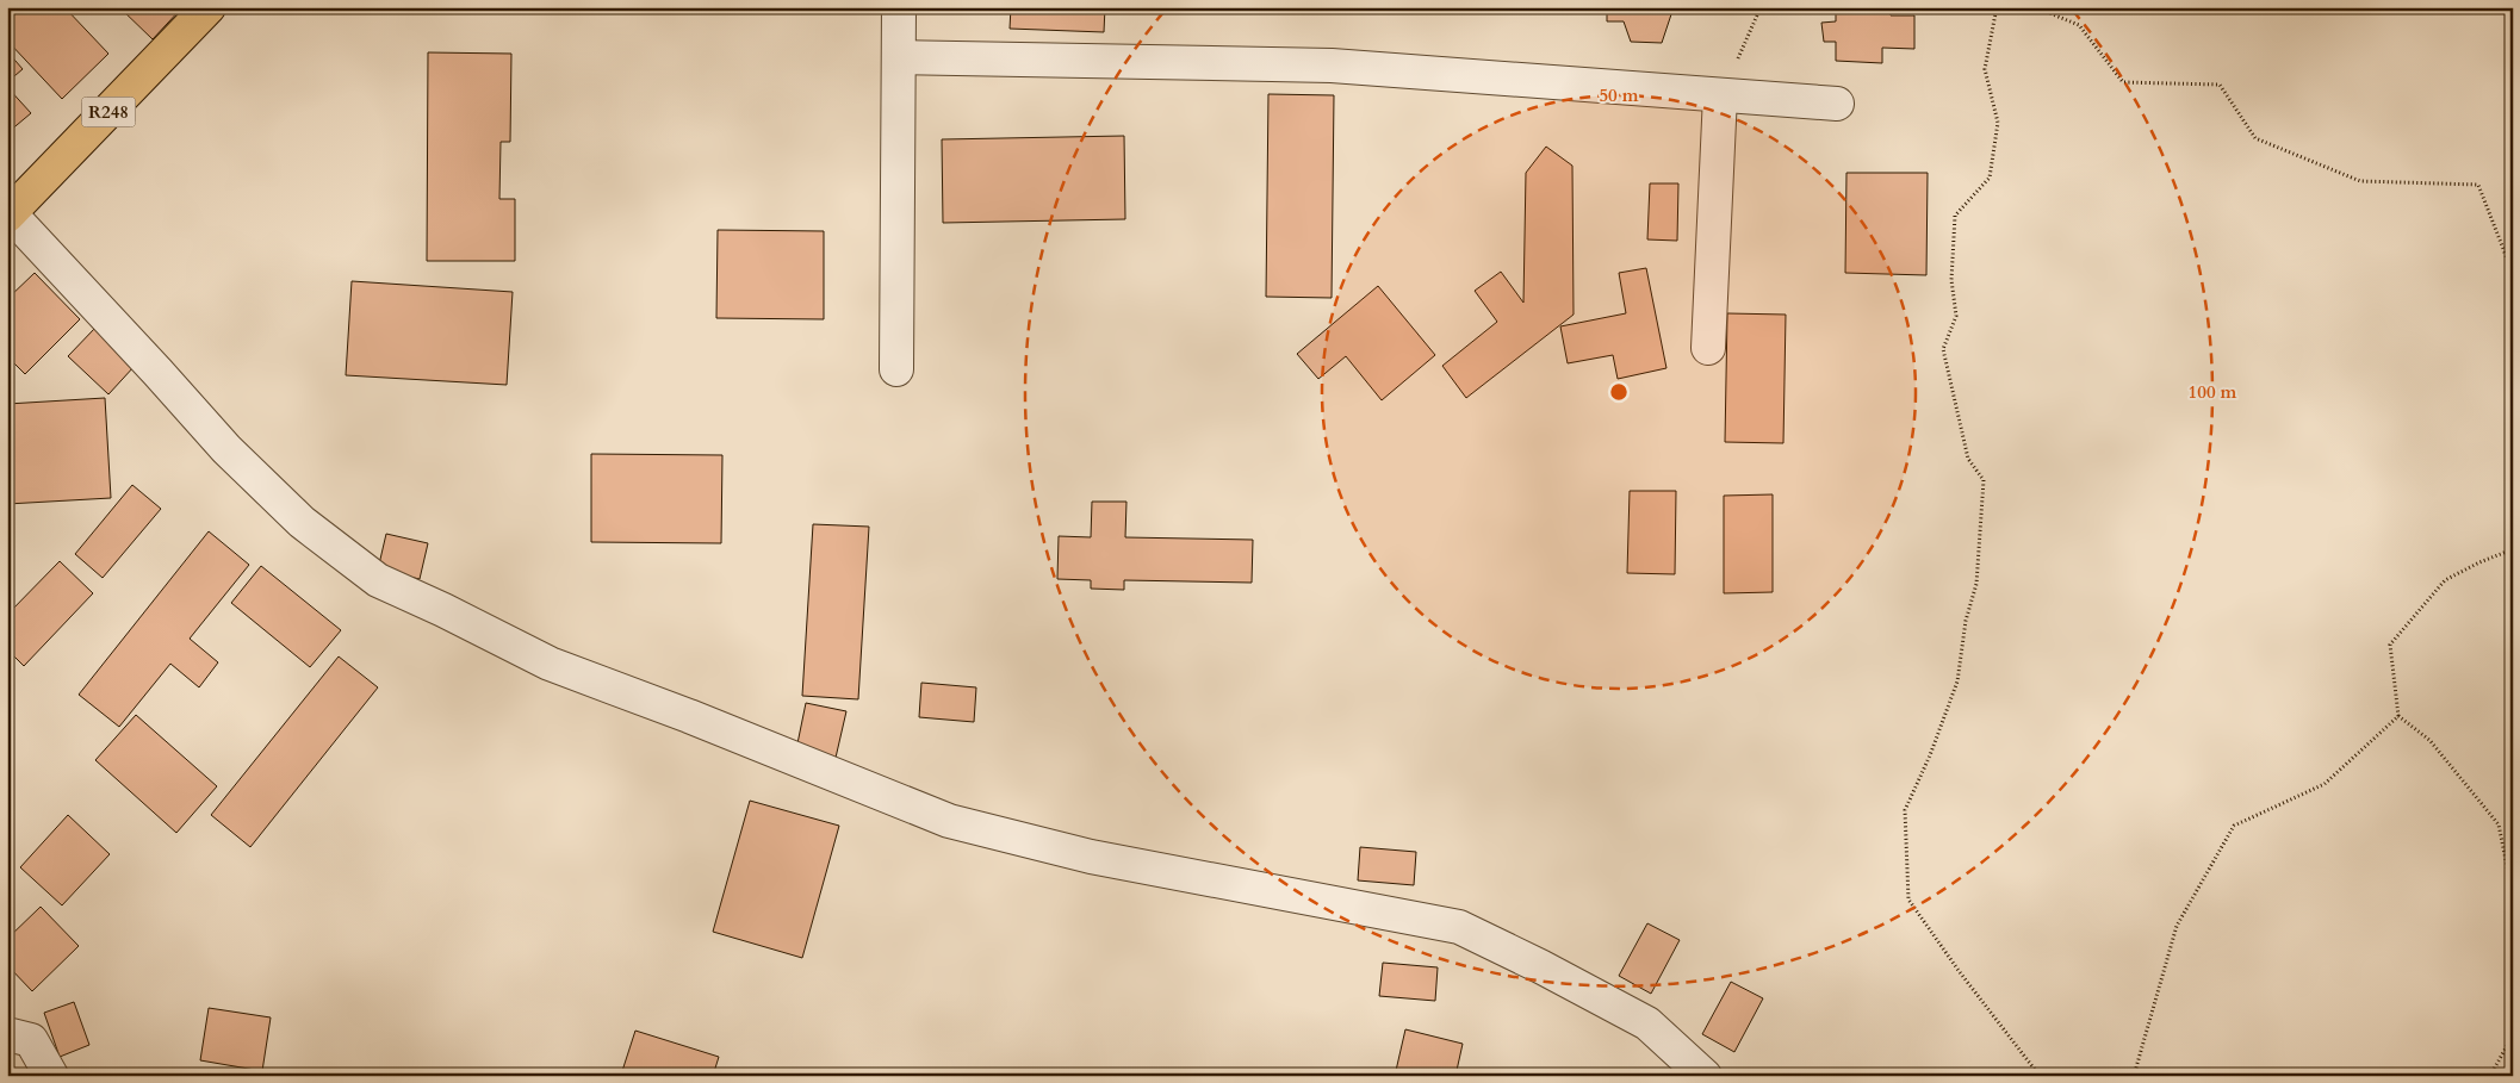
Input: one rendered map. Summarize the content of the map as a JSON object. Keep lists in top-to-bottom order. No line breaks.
{"streets":{"main road":["R248"]},"rings":["50 m","100 m"]}
